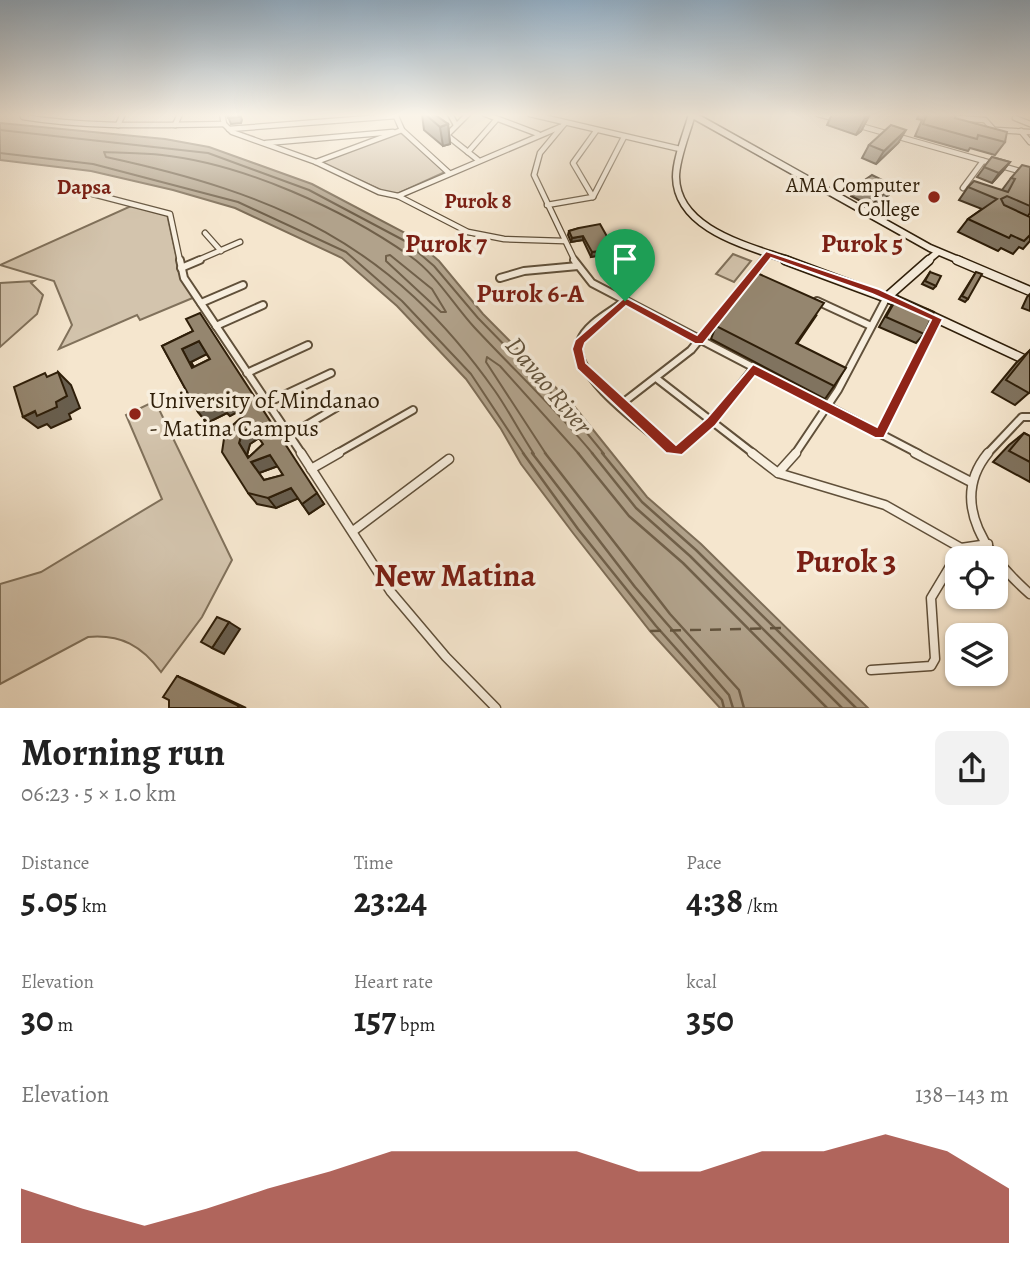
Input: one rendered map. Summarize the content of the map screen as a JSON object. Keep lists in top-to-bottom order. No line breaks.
{"districts":["Dapsa","Purok 8","Purok 7","Purok 5","Purok 6-A","Purok 3","New Matina"],"water":["Davao River"],"places":["AMA Computer College","University of Mindanao - Matina Campus"],"page":{"heading":["Morning run","06:23 · 5 × 1.0 km"],"stats":[["Distance","5.05 km"],["Time","23:24"],["Pace","4:38 /km"],["Elevation","30 m"],["Heart rate","157 bpm"],["kcal","350"]],"chart":["Elevation","138–143 m"]}}
